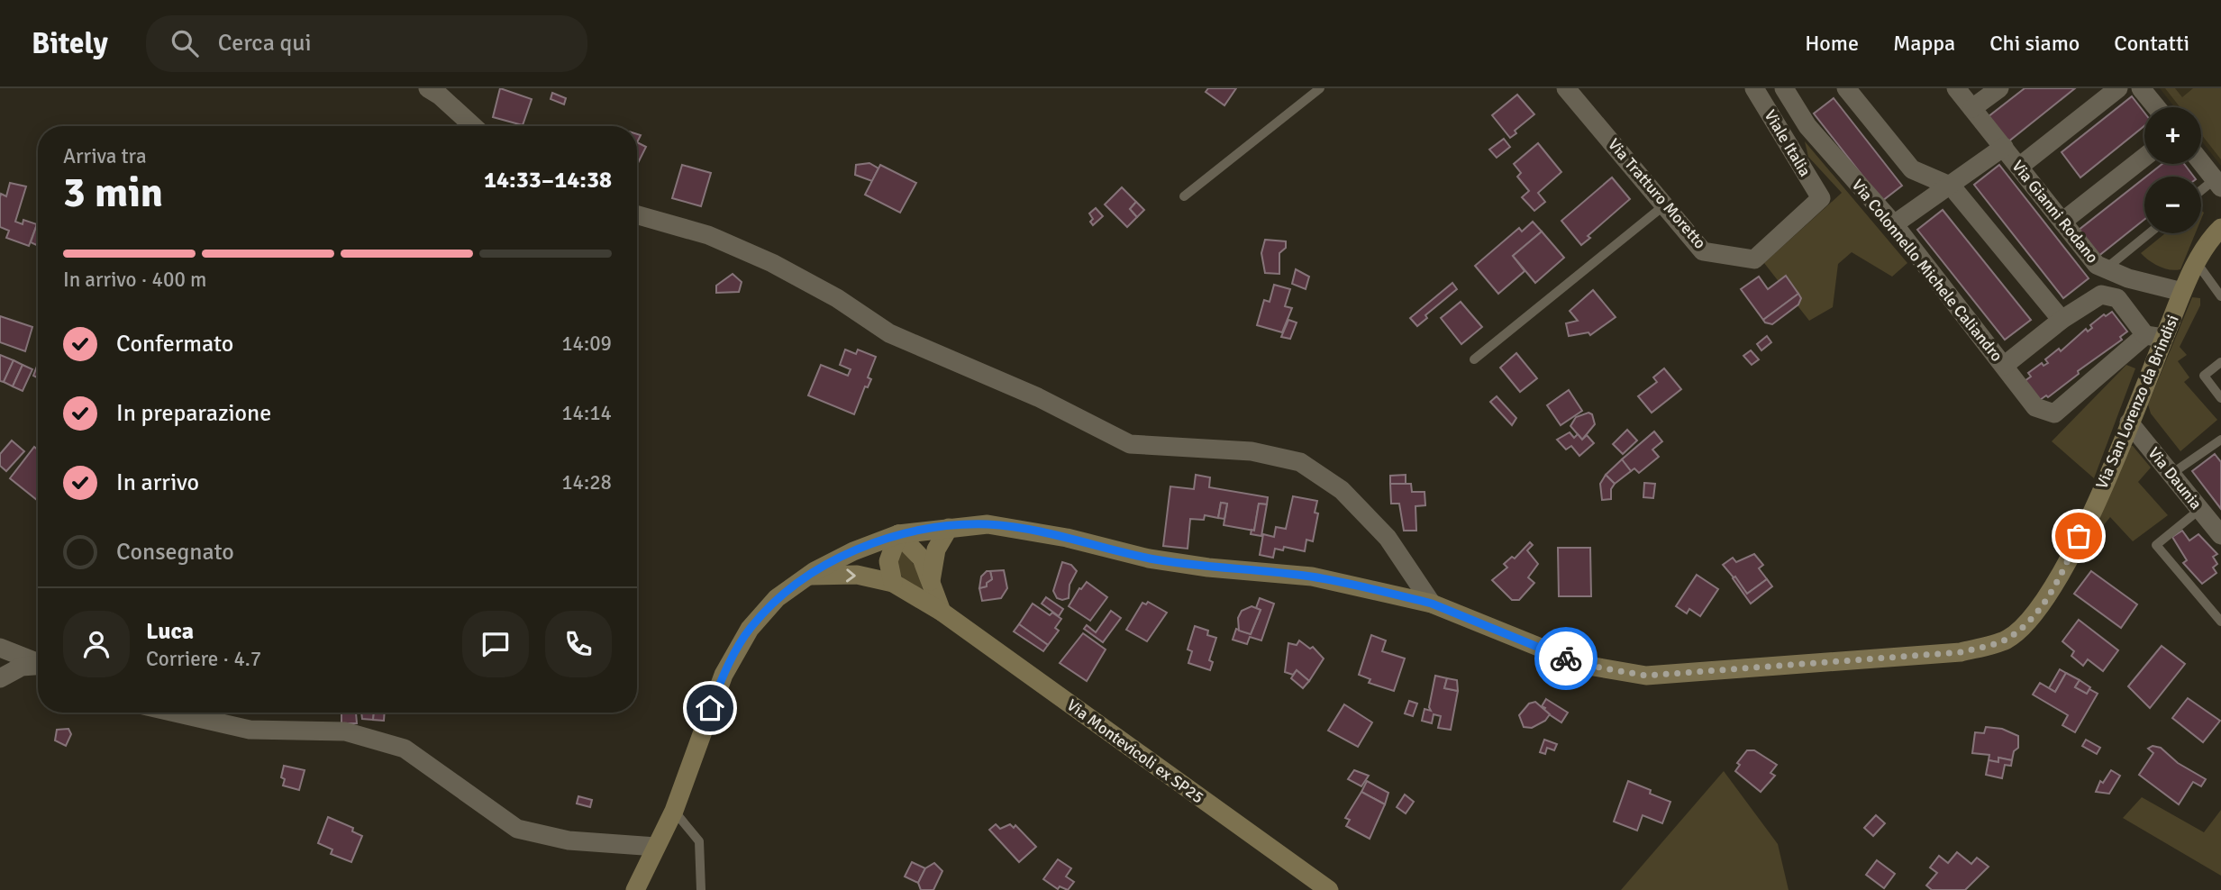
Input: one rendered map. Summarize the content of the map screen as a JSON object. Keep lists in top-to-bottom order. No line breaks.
{"streets":{"street":["Viale Italia","Via Tratturo Moretto","Via Gianni Rodano","Via Colonnello Michele Caliandro","Via San Lorenzo da Brindisi","Via Daunia","Via Montevicoli ex SP25"]},"crossings":[["Viale Italia","Via Tratturo Moretto"],["Via Gianni Rodano","Via San Lorenzo da Brindisi"],["Via Colonnello Michele Caliandro","Via San Lorenzo da Brindisi"],["Via San Lorenzo da Brindisi","Via Daunia"],["Via San Lorenzo da Brindisi","Via Montevicoli ex SP25"]],"page":{"header":"Bitely","search":"Cerca qui","nav":["Home","Mappa","Chi siamo","Contatti"],"map_buttons":["+","−"],"heading":["3 min","Arriva tra","14:33–14:38"],"panel":["Luca","Corriere · 4.7"],"bar":"In arrivo · 400 m","list":[["Confermato","14:09"],["In preparazione","14:14"],["In arrivo","14:28"],"Consegnato"]}}
